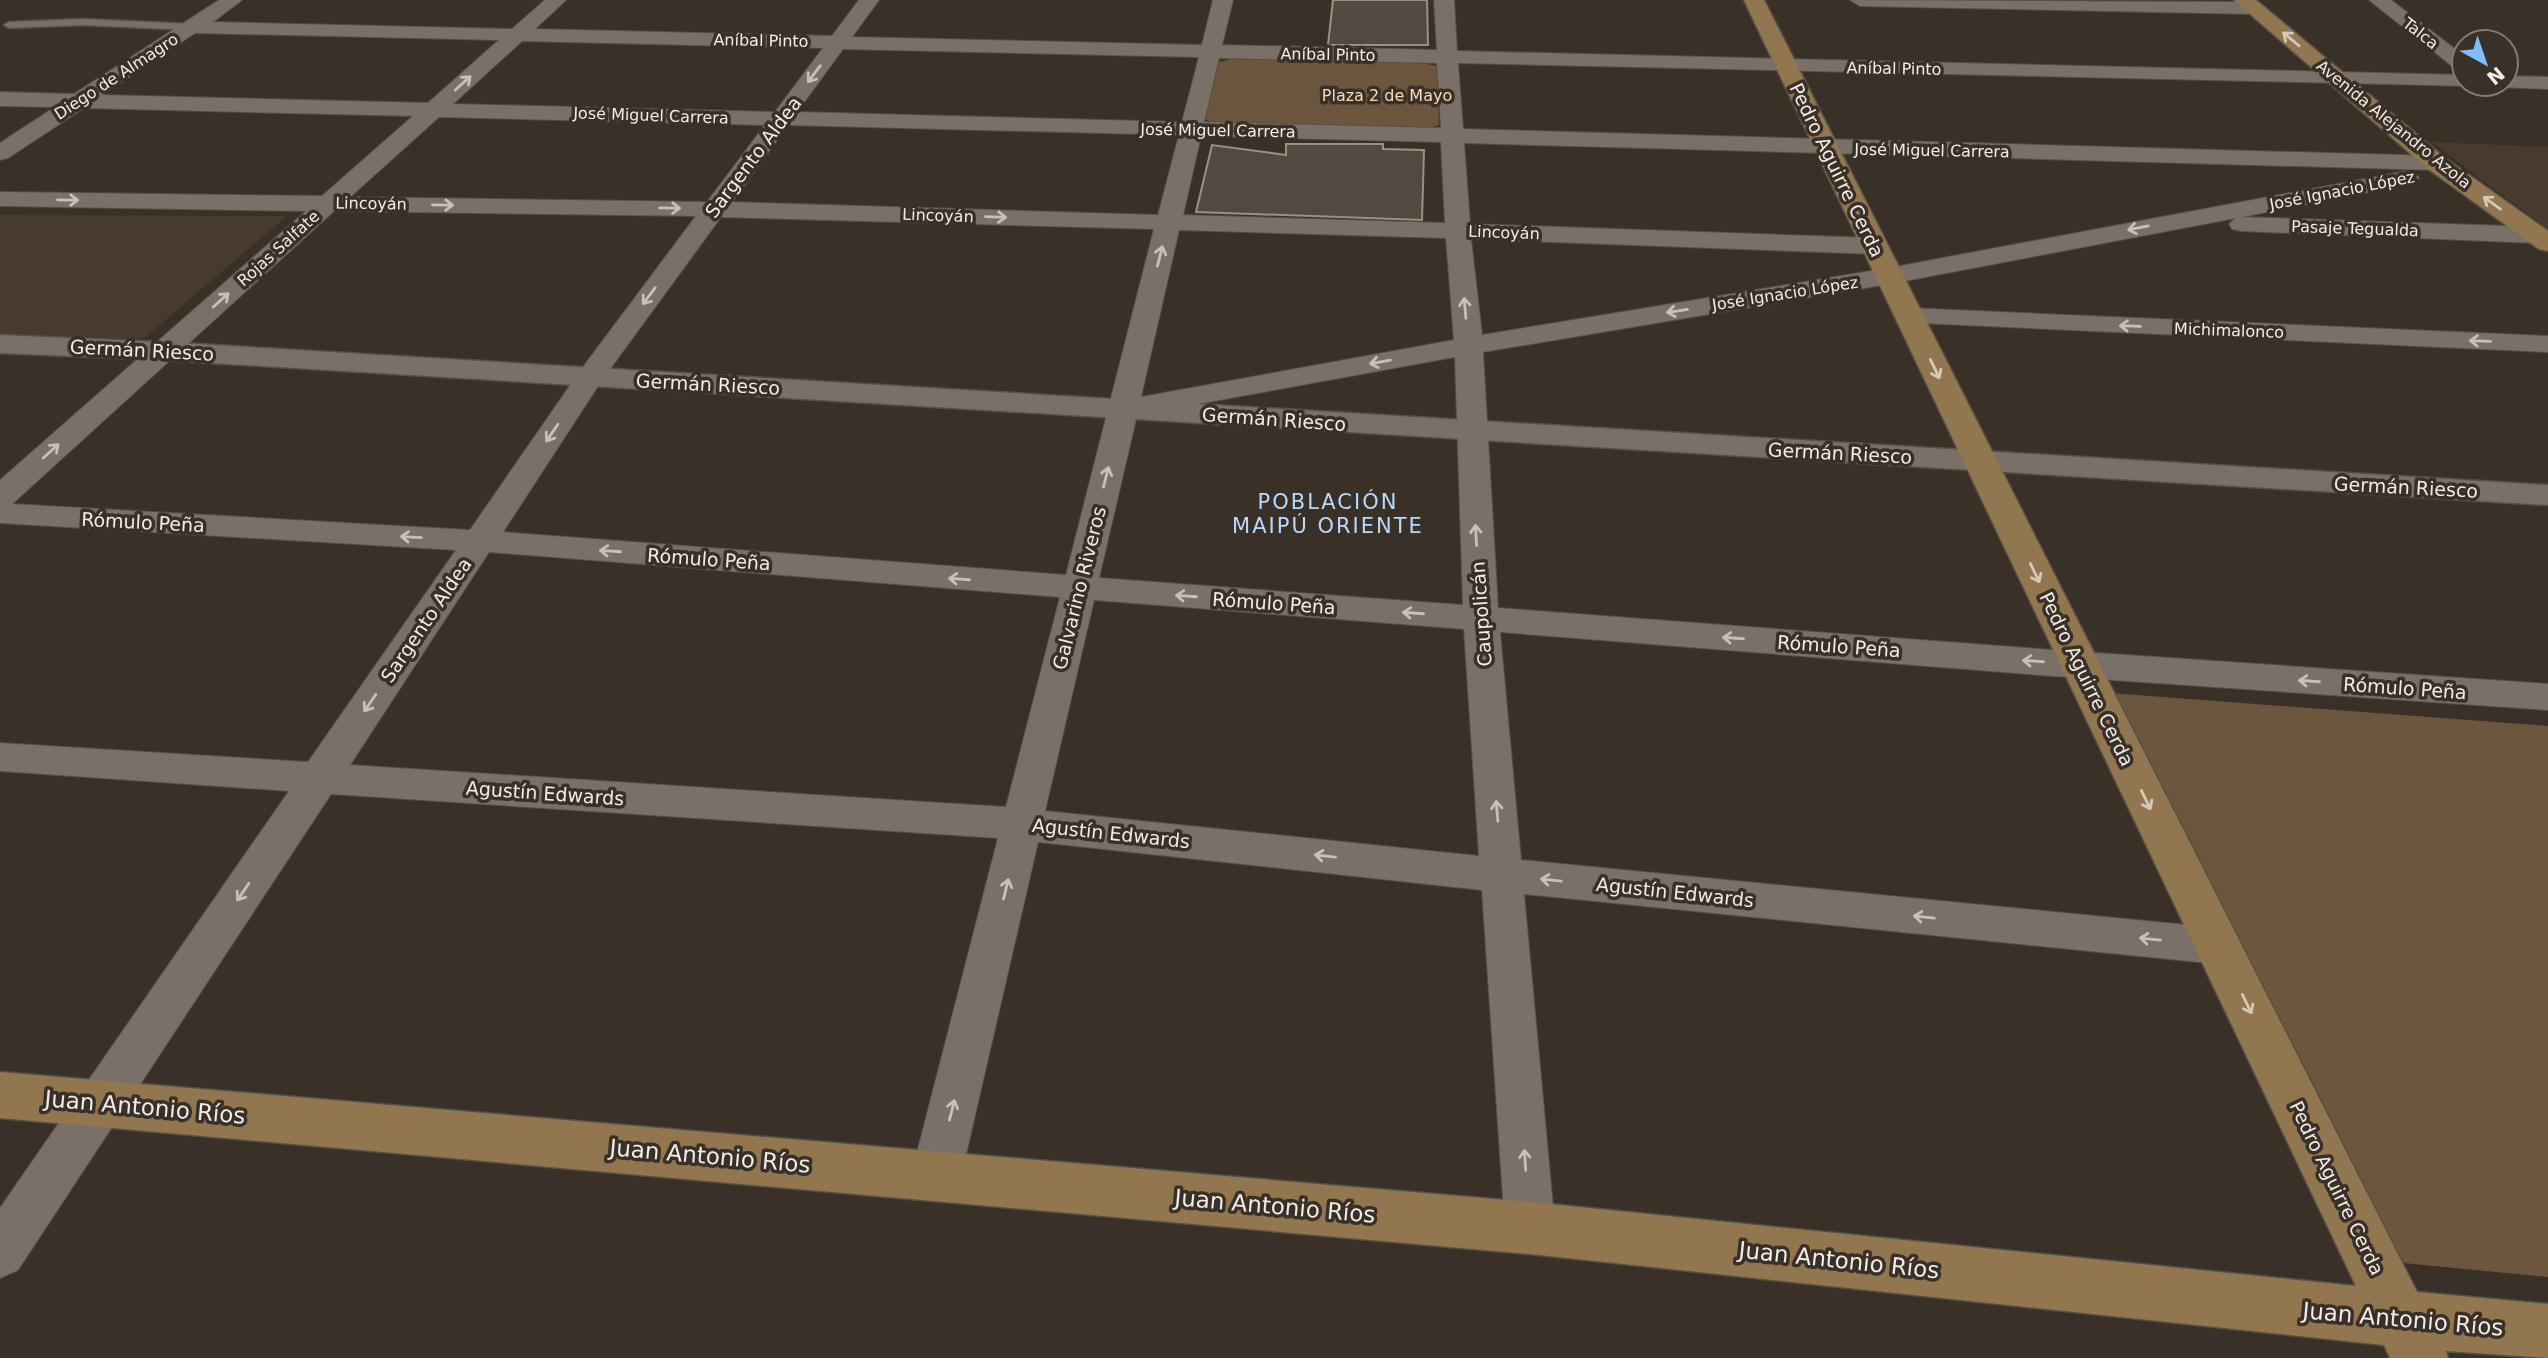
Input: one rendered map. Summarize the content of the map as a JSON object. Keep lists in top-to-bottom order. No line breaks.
{"streets":{"main road":["Avenida Alejandro Azola","Pedro Aguirre Cerda","Juan Antonio Ríos"],"street":["Talca","Aníbal Pinto","Diego de Almagro","José Miguel Carrera","Sargento Aldea","José Ignacio López","Lincoyán","Pasaje Tegualda","Rojas Salfate","Michimalonco","Germán Riesco","Rómulo Peña","Galvarino Riveros","Caupolicán","Agustín Edwards"]},"crossings":[["Aníbal Pinto","Diego de Almagro"],["Aníbal Pinto","Avenida Alejandro Azola"],["Aníbal Pinto","Sargento Aldea"],["Aníbal Pinto","Pedro Aguirre Cerda"],["Aníbal Pinto","Rojas Salfate"],["Aníbal Pinto","Galvarino Riveros"],["Aníbal Pinto","Caupolicán"],["Diego de Almagro","José Miguel Carrera"],["José Miguel Carrera","Avenida Alejandro Azola"],["José Miguel Carrera","Sargento Aldea"],["José Miguel Carrera","Pedro Aguirre Cerda"],["José Miguel Carrera","José Ignacio López"],["José Miguel Carrera","Rojas Salfate"],["José Miguel Carrera","Galvarino Riveros"],["José Miguel Carrera","Caupolicán"],["Avenida Alejandro Azola","José Ignacio López"],["Avenida Alejandro Azola","Pasaje Tegualda"],["Sargento Aldea","Lincoyán"],["Sargento Aldea","Germán Riesco"],["Sargento Aldea","Rómulo Peña"],["Sargento Aldea","Agustín Edwards"],["Sargento Aldea","Juan Antonio Ríos"],["Pedro Aguirre Cerda","José Ignacio López"],["Pedro Aguirre Cerda","Lincoyán"],["Pedro Aguirre Cerda","Michimalonco"],["Pedro Aguirre Cerda","Germán Riesco"],["Pedro Aguirre Cerda","Rómulo Peña"],["Pedro Aguirre Cerda","Agustín Edwards"],["Pedro Aguirre Cerda","Juan Antonio Ríos"],["José Ignacio López","Lincoyán"],["José Ignacio López","Pasaje Tegualda"],["José Ignacio López","Germán Riesco"],["José Ignacio López","Galvarino Riveros"],["José Ignacio López","Caupolicán"],["Lincoyán","Rojas Salfate"],["Lincoyán","Galvarino Riveros"],["Lincoyán","Caupolicán"],["Rojas Salfate","Germán Riesco"],["Germán Riesco","Galvarino Riveros"],["Germán Riesco","Caupolicán"],["Rómulo Peña","Galvarino Riveros"],["Rómulo Peña","Caupolicán"],["Galvarino Riveros","Agustín Edwards"],["Galvarino Riveros","Juan Antonio Ríos"],["Caupolicán","Agustín Edwards"],["Caupolicán","Juan Antonio Ríos"]],"one_way":["Avenida Alejandro Azola","Sargento Aldea","Pedro Aguirre Cerda","José Ignacio López","Lincoyán","Rojas Salfate","Rómulo Peña","Galvarino Riveros","Caupolicán","Agustín Edwards"],"districts":["POBLACIÓN MAIPÚ ORIENTE"],"parks":["Plaza 2 de Mayo"],"north":"bottom right"}
